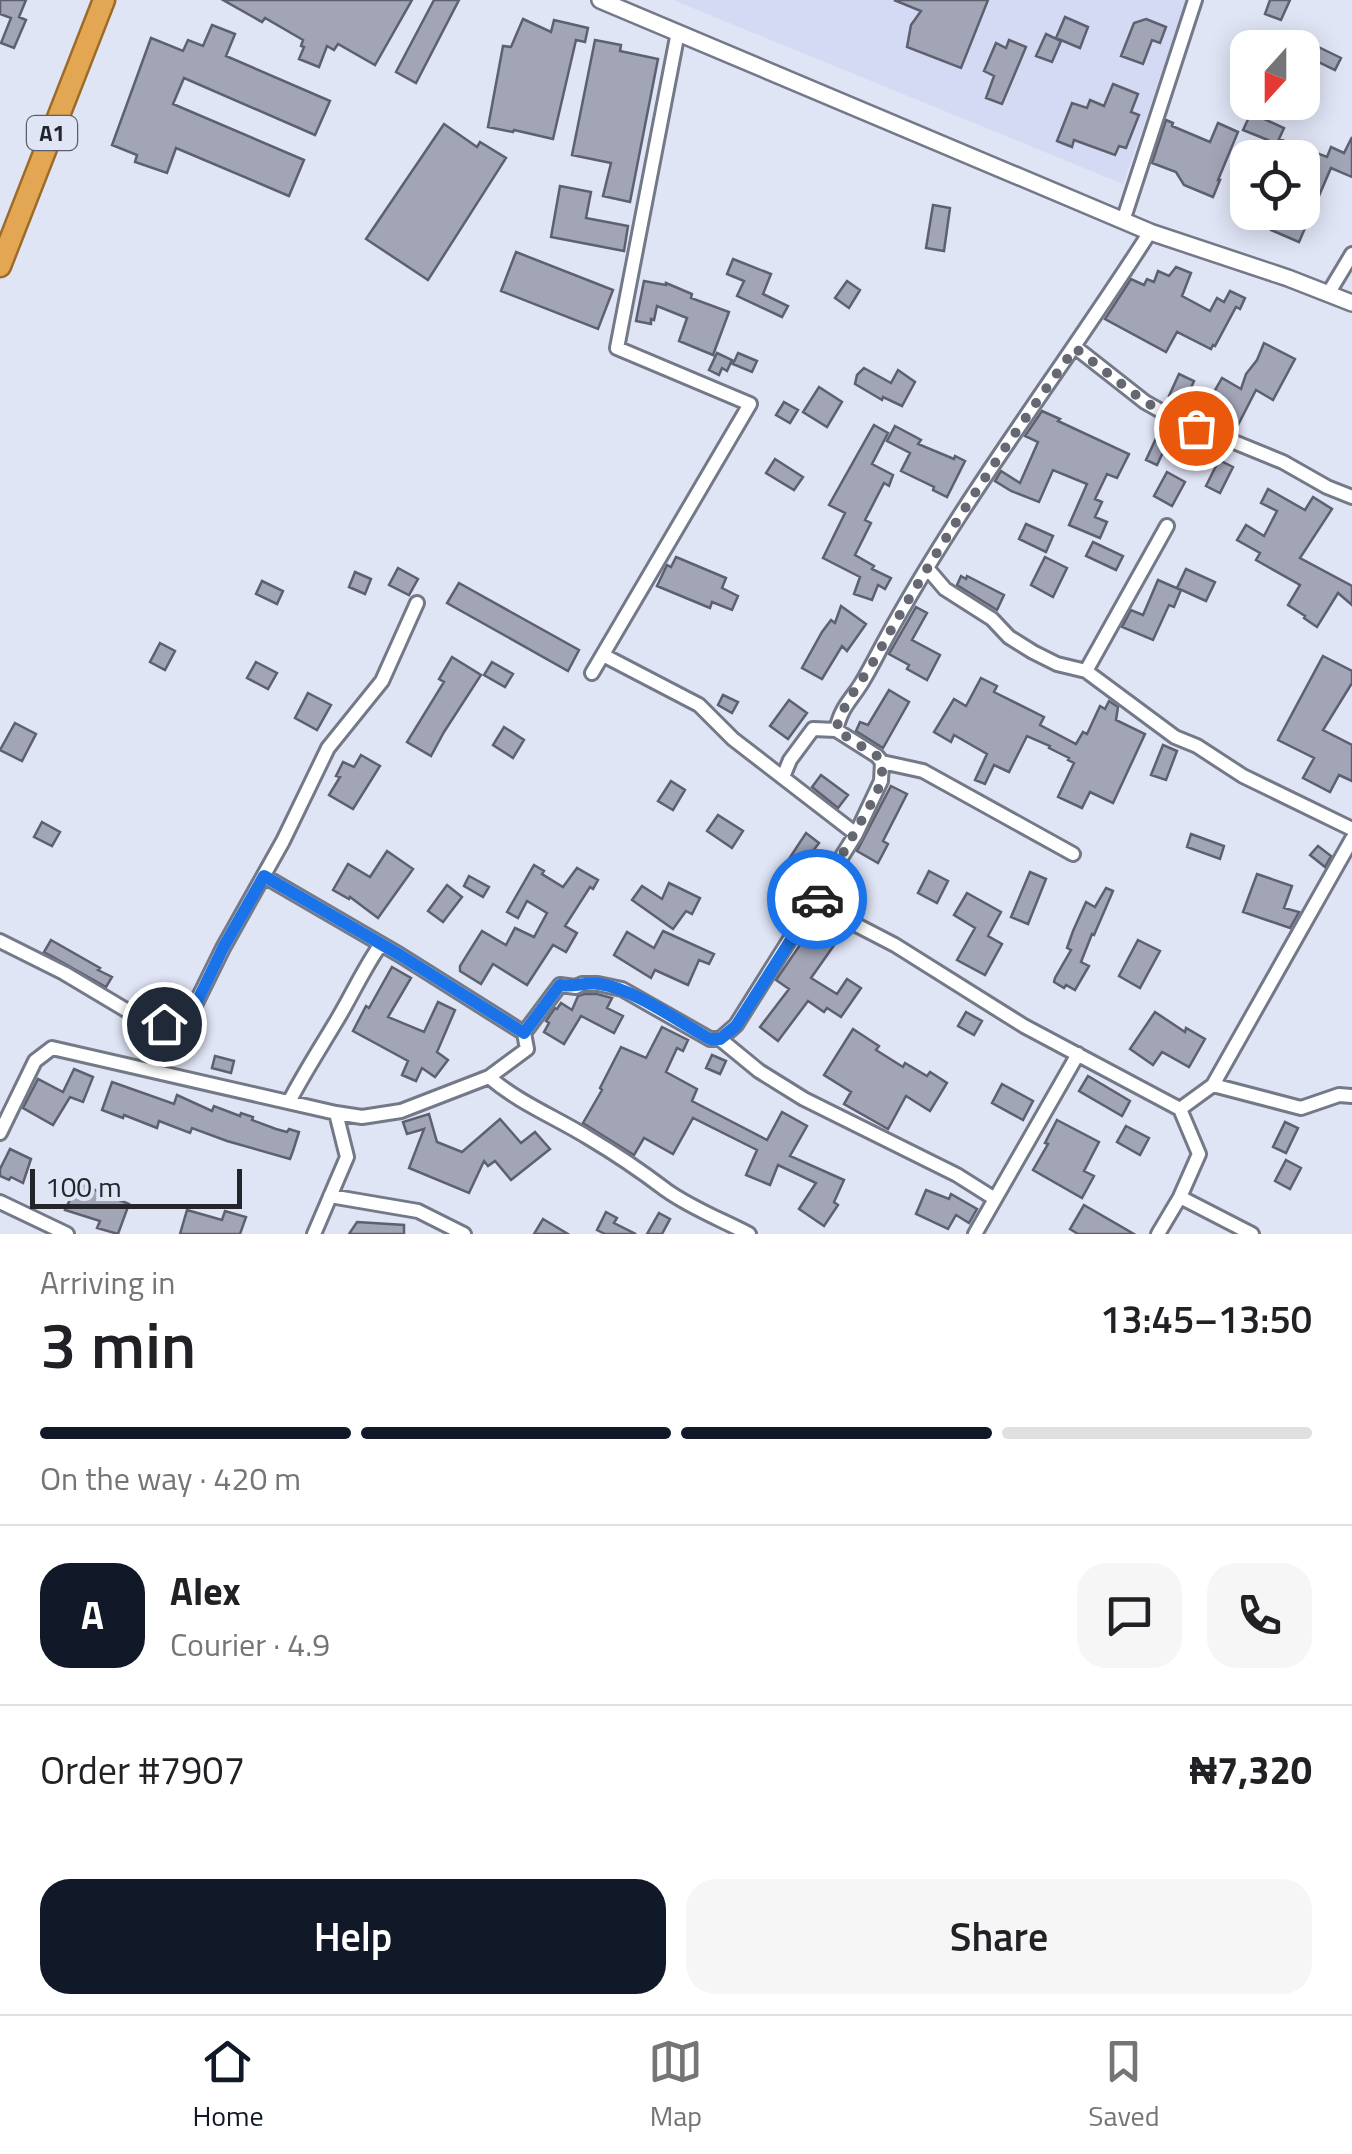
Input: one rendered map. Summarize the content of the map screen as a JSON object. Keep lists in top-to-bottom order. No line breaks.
{"streets":{"highway":["A1"]},"scale_bar":"100 m","north":"bottom","page":{"scale":"100 m","heading":["3 min","Arriving in","13:45–13:50"],"panel":["Alex","Courier · 4.9","Order #7907","₦7,320"],"bar":"On the way · 420 m","round":"A","buttons":["Help","Share"],"tabs":["Home","Map","Saved"]}}
